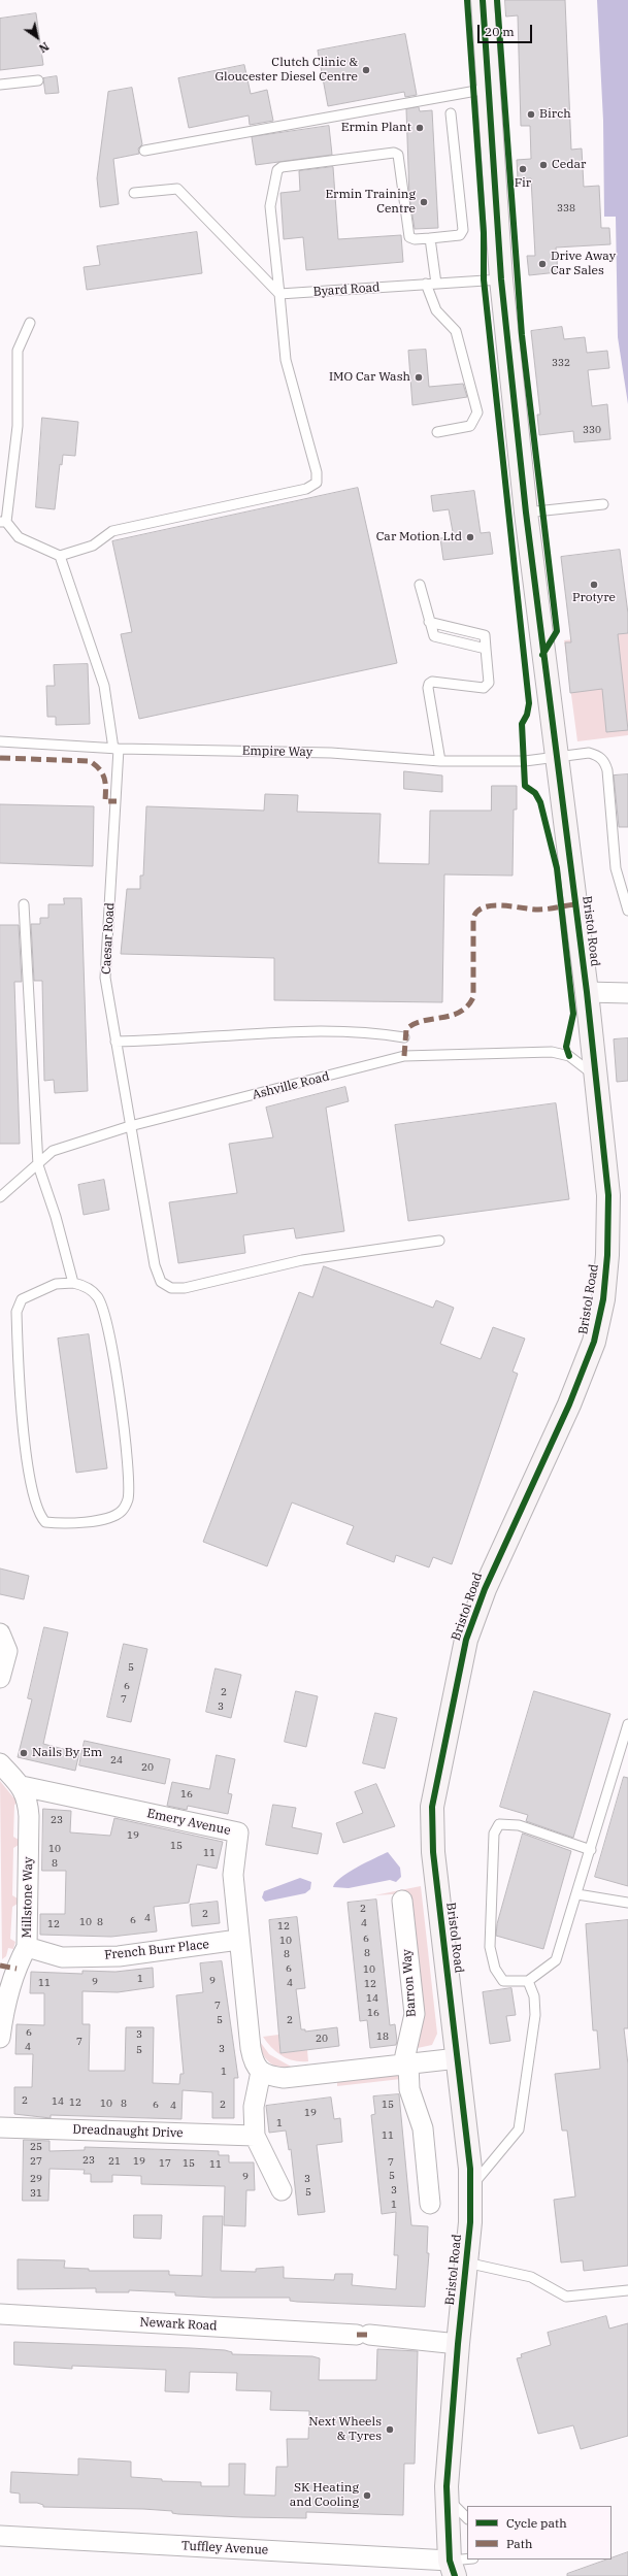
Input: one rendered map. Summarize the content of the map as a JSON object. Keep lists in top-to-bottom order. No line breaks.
{"streets":{"street":["Bristol Road","Emery Avenue","Millstone Way","French Burr Place","Barron Way","Dreadnaught Drive","Newark Road","Tuffley Avenue"],"lane":["Byard Road","Empire Way","Caesar Road","Ashville Road"]},"crossings":[["Byard Road","Bristol Road"],["Empire Way","Bristol Road"],["Empire Way","Caesar Road"],["Bristol Road","Ashville Road"],["Bristol Road","Newark Road"],["Bristol Road","Tuffley Avenue"],["Caesar Road","Ashville Road"],["Emery Avenue","Millstone Way"],["Emery Avenue","French Burr Place"],["Millstone Way","French Burr Place"]],"places":["Clutch Clinic & Gloucester Diesel Centre","Birch","Ermin Plant","Cedar","Fir","Ermin Training Centre","Drive Away Car Sales","IMO Car Wash","Car Motion Ltd","Protyre","Nails By Em","Next Wheels & Tyres","SK Heating and Cooling"],"house_numbers":["338","332","330","5","6","2","7","3","24","20","16","23","19","15","10","11","8","2","2","4","6","10","8","4","12","12","6","10","8","8","6","10","1","9","9","11","4","12","14","7","16","5","2","6","3","18","20","7","4","3","5","1","2","14","12","10","8","6","2","15","4","19","1","11","25","23","27","21","19","7","17","15","11","5","9","29","3","3","5","31","1"],"legend":["Cycle path","Path"],"scale_bar":"20 m","north":"bottom right"}
